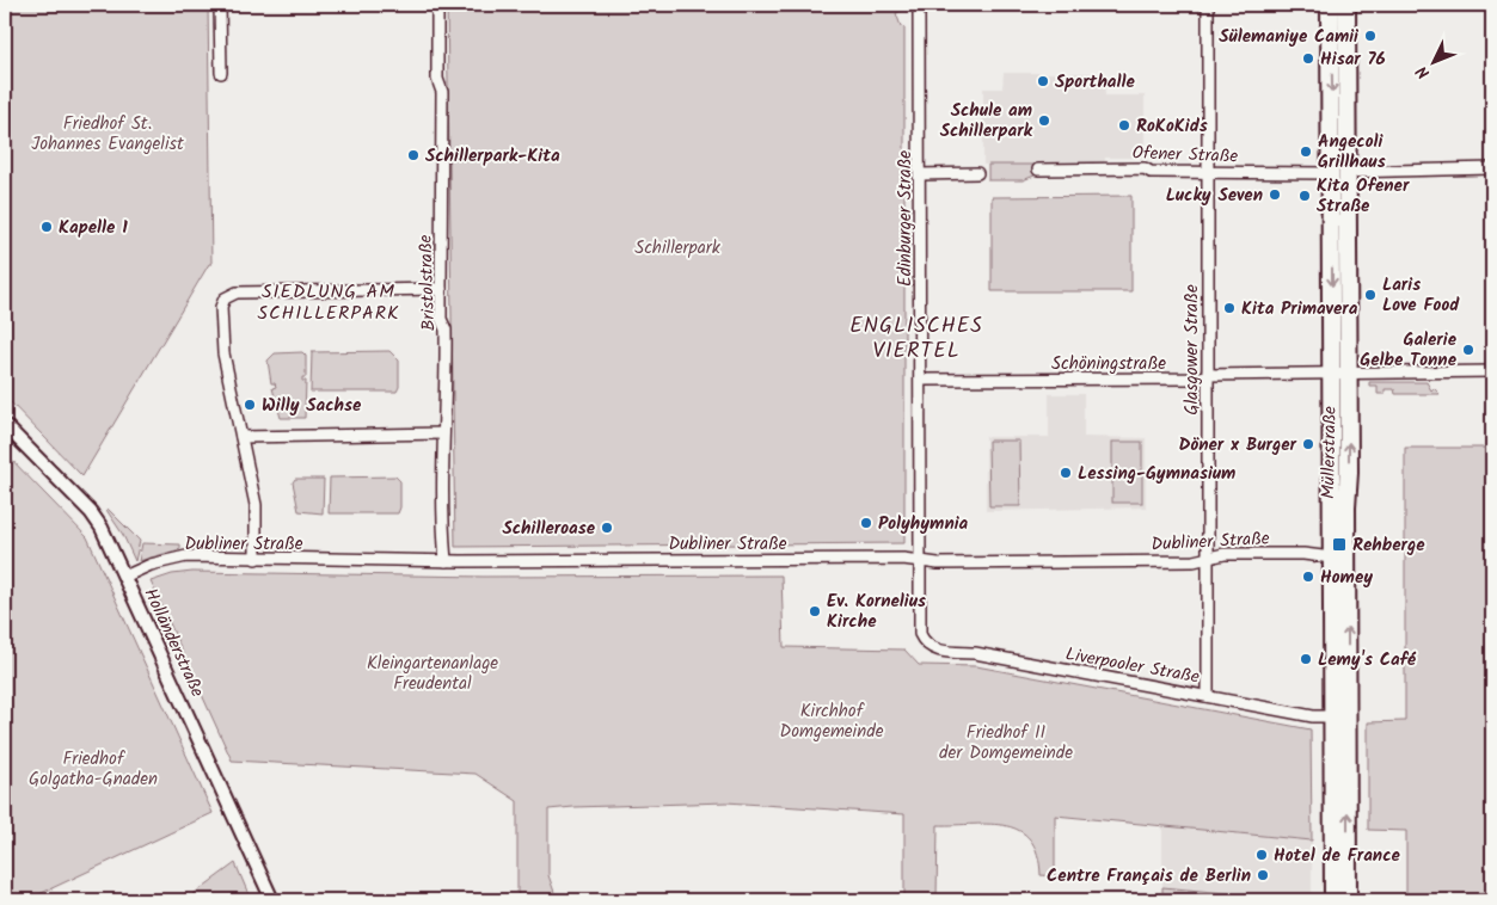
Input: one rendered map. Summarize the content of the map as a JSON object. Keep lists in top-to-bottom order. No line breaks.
{"streets":{"main road":["Müllerstraße"],"street":["Ofener Straße","Edinburger Straße","Bristolstraße","Glasgower Straße","Schöningstraße","Dubliner Straße","Holländerstraße","Liverpooler Straße"]},"crossings":[["Ofener Straße","Glasgower Straße"],["Ofener Straße","Müllerstraße"],["Edinburger Straße","Schöningstraße"],["Edinburger Straße","Dubliner Straße"],["Edinburger Straße","Liverpooler Straße"],["Bristolstraße","Dubliner Straße"],["Glasgower Straße","Schöningstraße"],["Glasgower Straße","Dubliner Straße"],["Glasgower Straße","Liverpooler Straße"],["Schöningstraße","Müllerstraße"],["Müllerstraße","Dubliner Straße"],["Müllerstraße","Liverpooler Straße"],["Dubliner Straße","Holländerstraße"]],"districts":["SIEDLUNG AM SCHILLERPARK","ENGLISCHES VIERTEL"],"parks":["Friedhof St. Johannes Evangelist","Schillerpark","Kleingartenanlage Freudental","Kirchhof Domgemeinde","Friedhof II der Domgemeinde","Friedhof Golgatha-Gnaden"],"places":{"other":["Sülemaniye Camii","Hisar 76","Sporthalle","Schule am Schillerpark","RoKoKids","Angecoli Grillhaus","Schillerpark-Kita","Lucky Seven","Kita Ofener Straße","Kapelle 1","Laris Love Food","Kita Primavera","Galerie Gelbe Tonne","Willy Sachse","Döner x Burger","Lessing-Gymnasium","Polyhymnia","Schilleroase","Homey","Ev. Kornelius Kirche","Lemy's Café","Hotel de France","Centre Français de Berlin"],"transit":["Rehberge"]},"north":"bottom left"}
